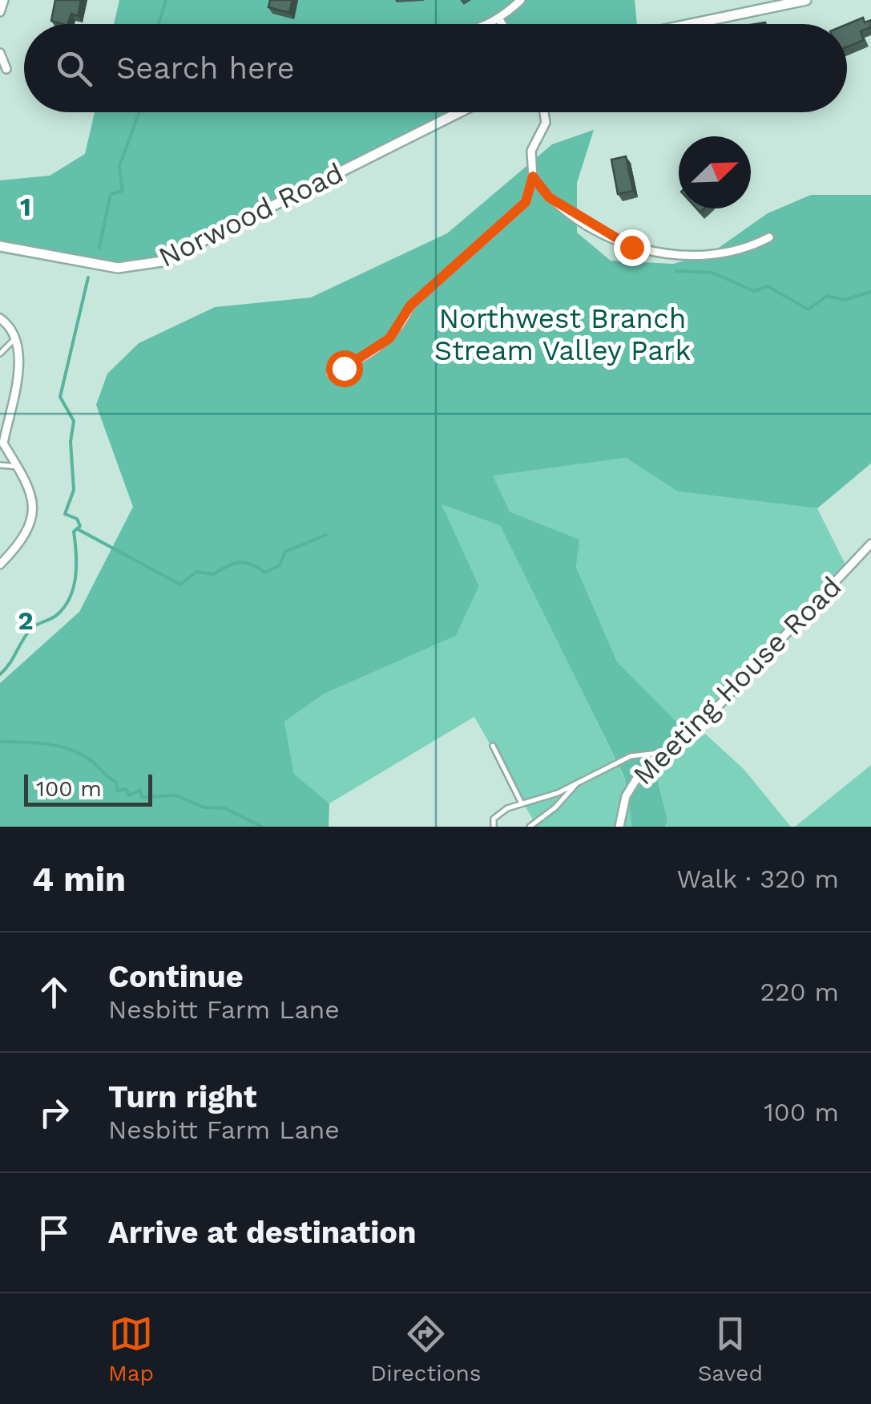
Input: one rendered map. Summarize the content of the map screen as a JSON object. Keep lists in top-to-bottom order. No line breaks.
{"streets":{"street":["Norwood Road","Meeting House Road"]},"parks":["Northwest Branch Stream Valley Park"],"scale_bar":"100 m","north":"top right","page":{"search":"Search here","scale":"100 m","heading":["4 min","Walk · 320 m"],"list":[["Continue","Nesbitt Farm Lane","220 m"],["Turn right","Nesbitt Farm Lane","100 m"],"Arrive at destination"],"nav":["Map","Directions","Saved"]},"grid":{"rows":["1","2"]}}
